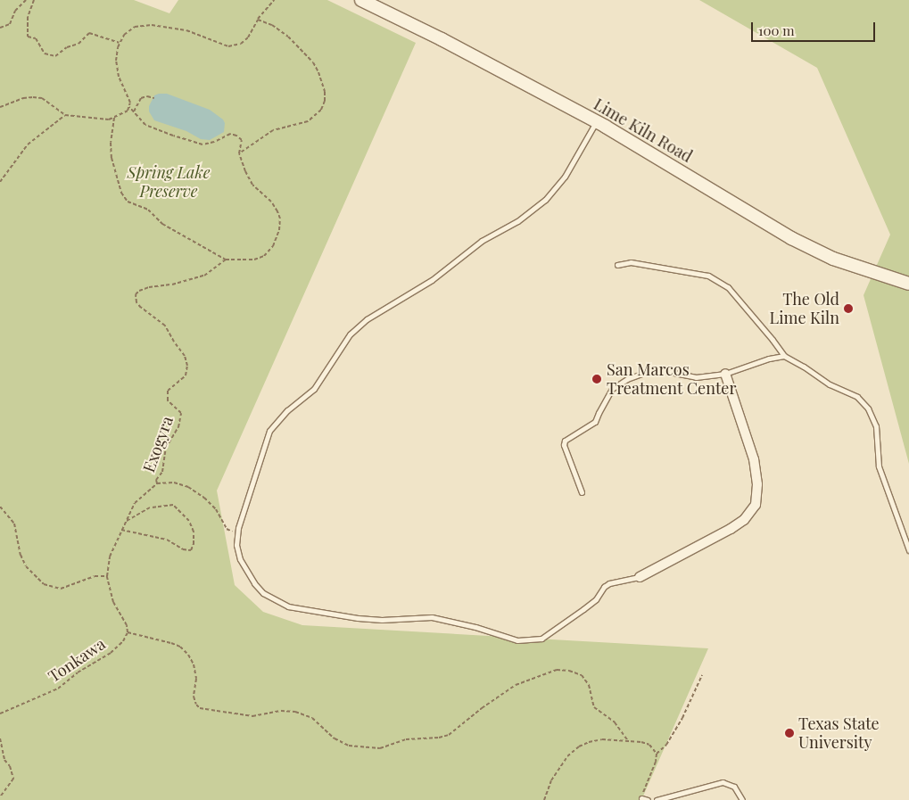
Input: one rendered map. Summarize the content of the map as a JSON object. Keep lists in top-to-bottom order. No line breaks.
{"streets":{"street":["Lime Kiln Road"],"path":["Exogyra","Tonkawa"]},"parks":["Spring Lake Preserve"],"places":["The Old Lime Kiln","San Marcos Treatment Center","Texas State University"],"scale_bar":"100 m"}
